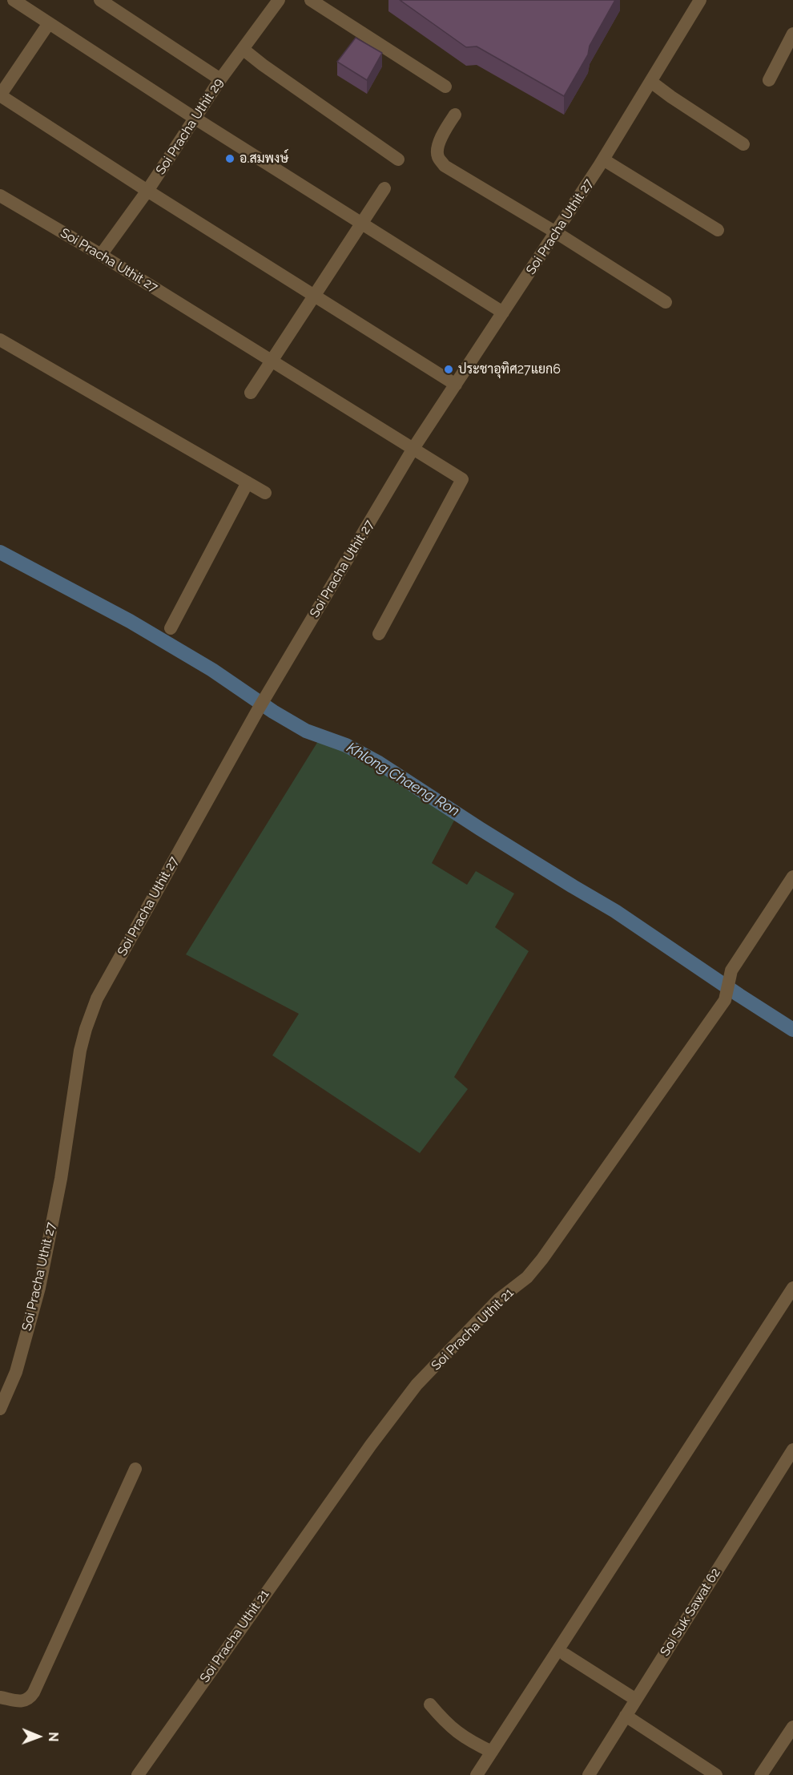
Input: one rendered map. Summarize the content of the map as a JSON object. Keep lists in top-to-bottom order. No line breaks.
{"streets":{"street":["Soi Pracha Uthit 29","Soi Pracha Uthit 27","Soi Pracha Uthit 21","Soi Suk Sawat 62"]},"crossings":[["Soi Pracha Uthit 29","Soi Pracha Uthit 27"]],"water":["Khlong Chaeng Ron"],"places":["อ.สมพงษ์","ประชาอุทิศ27แยก6"],"north":"right"}
